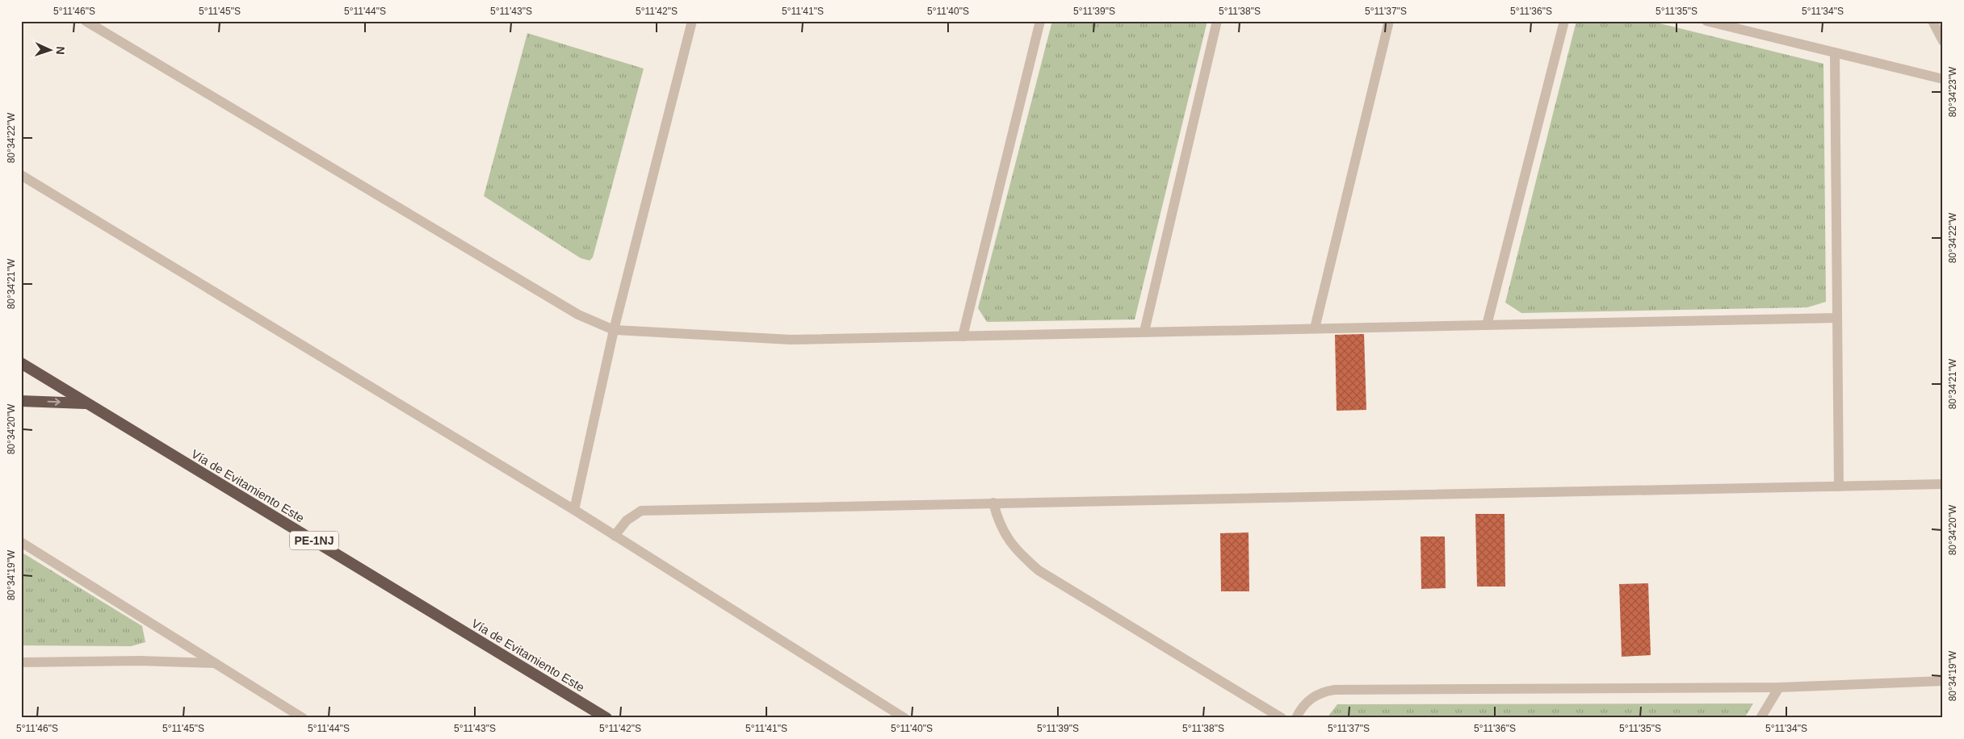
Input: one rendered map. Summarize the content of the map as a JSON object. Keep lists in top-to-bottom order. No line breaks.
{"streets":{"highway":["Vía de Evitamiento Este","PE-1NJ"]},"north":"right","coordinates":["5°11'46\"S","5°11'45\"S","5°11'44\"S","5°11'43\"S","5°11'42\"S","5°11'41\"S","5°11'40\"S","5°11'39\"S","5°11'38\"S","5°11'37\"S","5°11'36\"S","5°11'35\"S","5°11'34\"S","80°34'23\"W","80°34'22\"W","80°34'21\"W","80°34'20\"W","80°34'19\"W"]}
